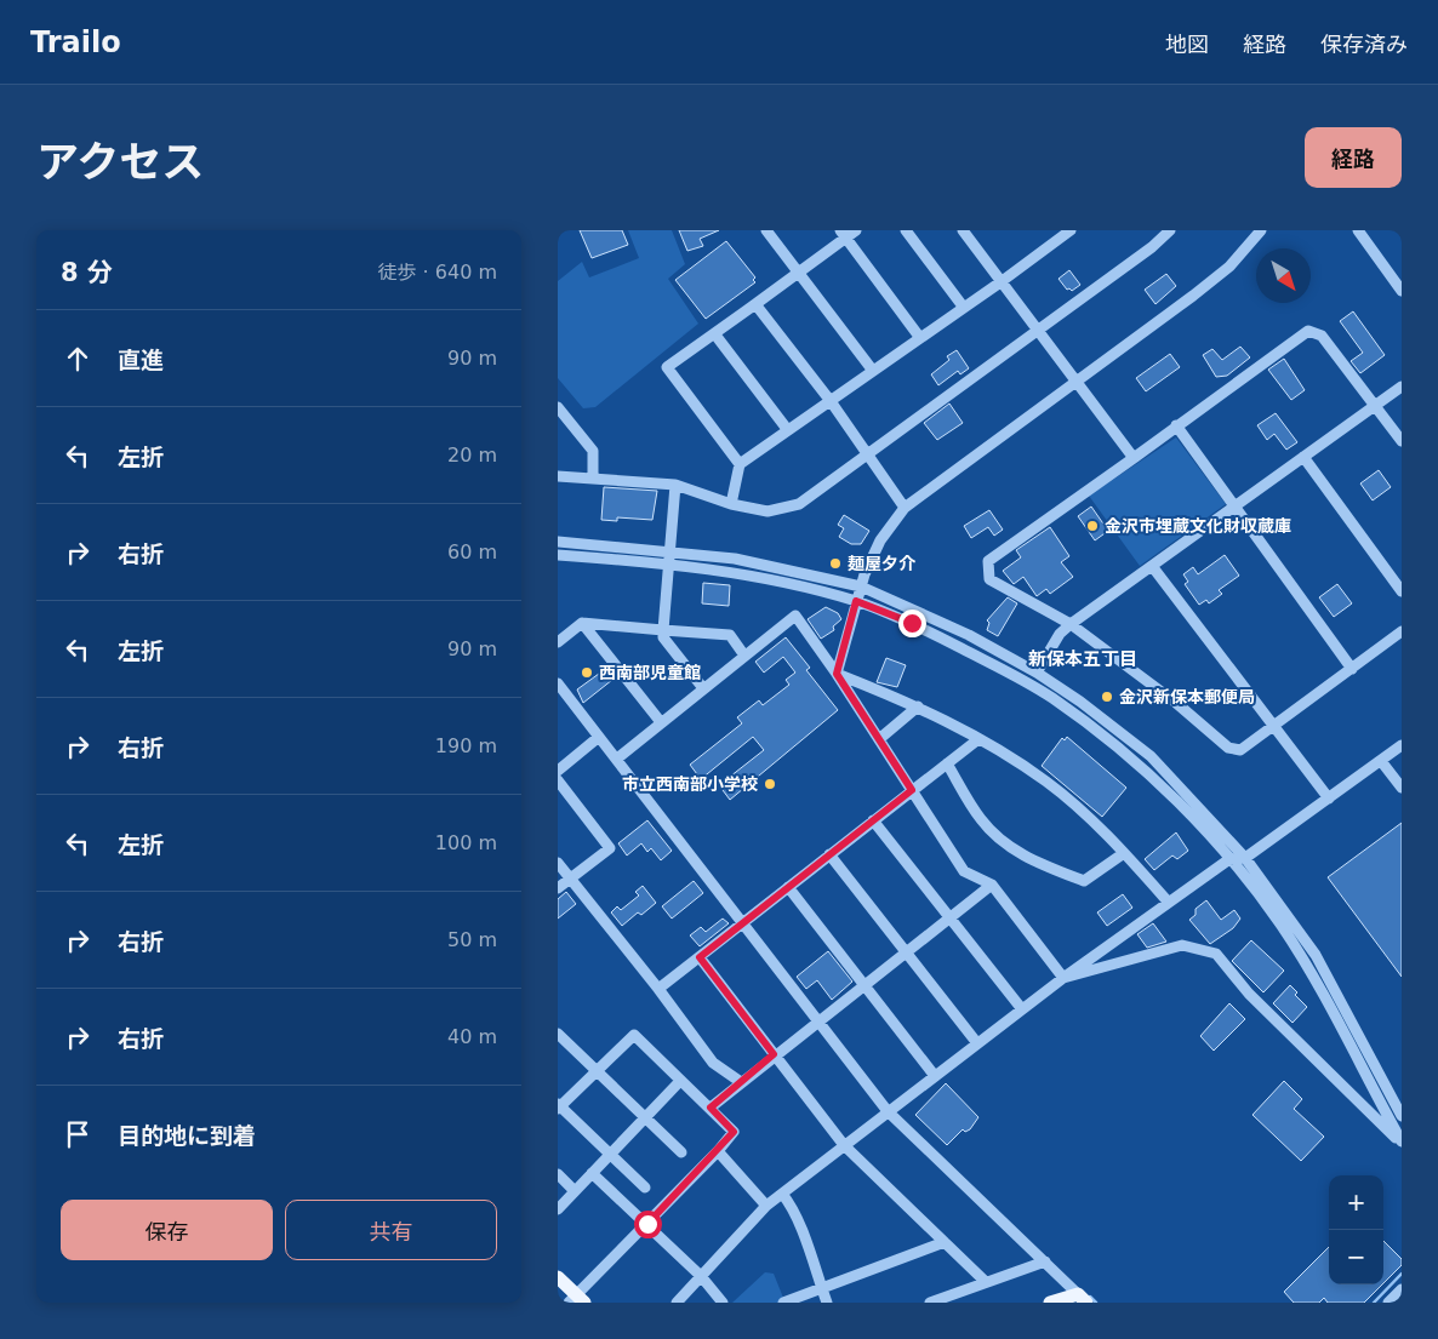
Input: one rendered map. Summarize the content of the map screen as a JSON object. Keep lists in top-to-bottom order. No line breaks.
{"districts":["新保本五丁目"],"places":["金沢市埋蔵文化財収蔵庫","麺屋夕介","西南部児童館","金沢新保本郵便局","市立西南部小学校"],"north":"bottom right","page":{"header":"Trailo","nav":["地図","経路","保存済み"],"title":"アクセス","buttons":["経路",["保存","共有"]],"heading":["8 分","徒歩 · 640 m"],"list":[["直進","90 m"],["左折","20 m"],["右折","60 m"],["左折","90 m"],["右折","190 m"],["左折","100 m"],["右折","50 m"],["右折","40 m"],"目的地に到着"],"map_buttons":["+","−"]}}
